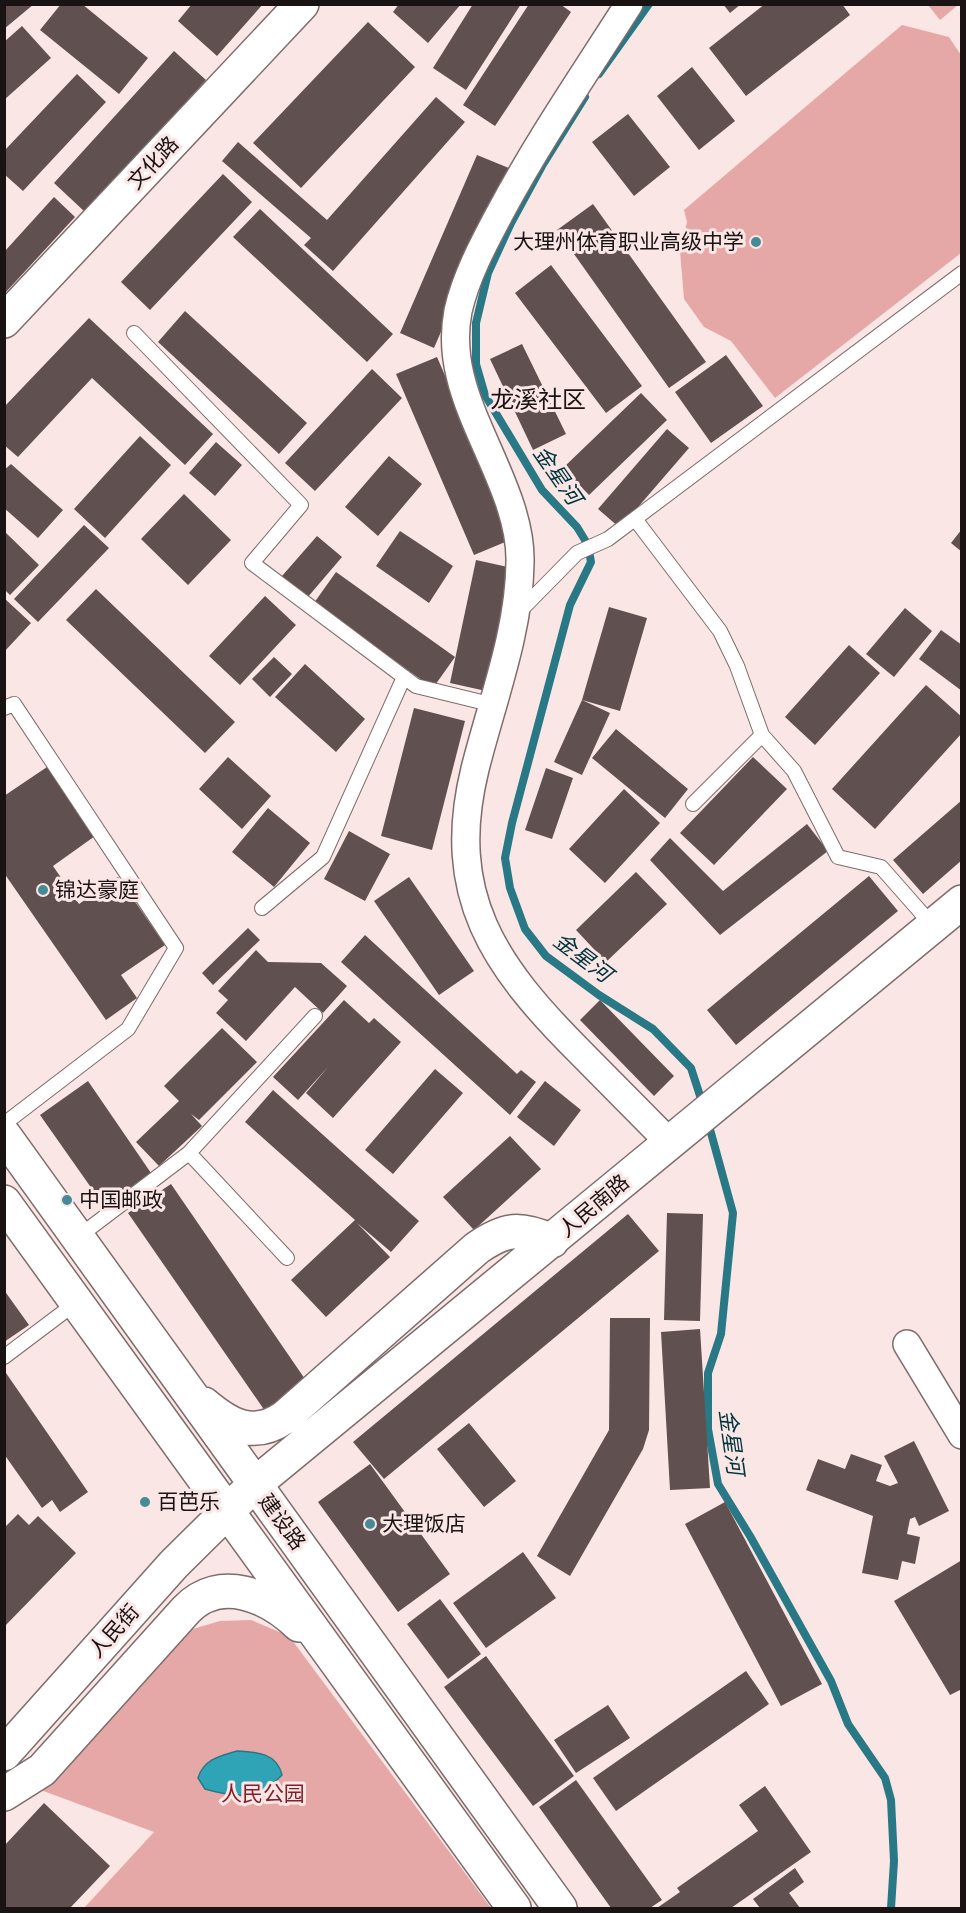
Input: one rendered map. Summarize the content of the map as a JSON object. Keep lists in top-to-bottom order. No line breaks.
{"streets":{"main road":["文化路","人民南路","建设路","人民街"]},"crossings":[["人民南路","建设路"],["人民南路","人民街"],["建设路","人民街"]],"districts":["龙溪社区"],"water":["金星河"],"parks":["人民公园"],"places":["大理州体育职业高级中学","锦达豪庭","中国邮政","百芭乐","大理饭店"]}
